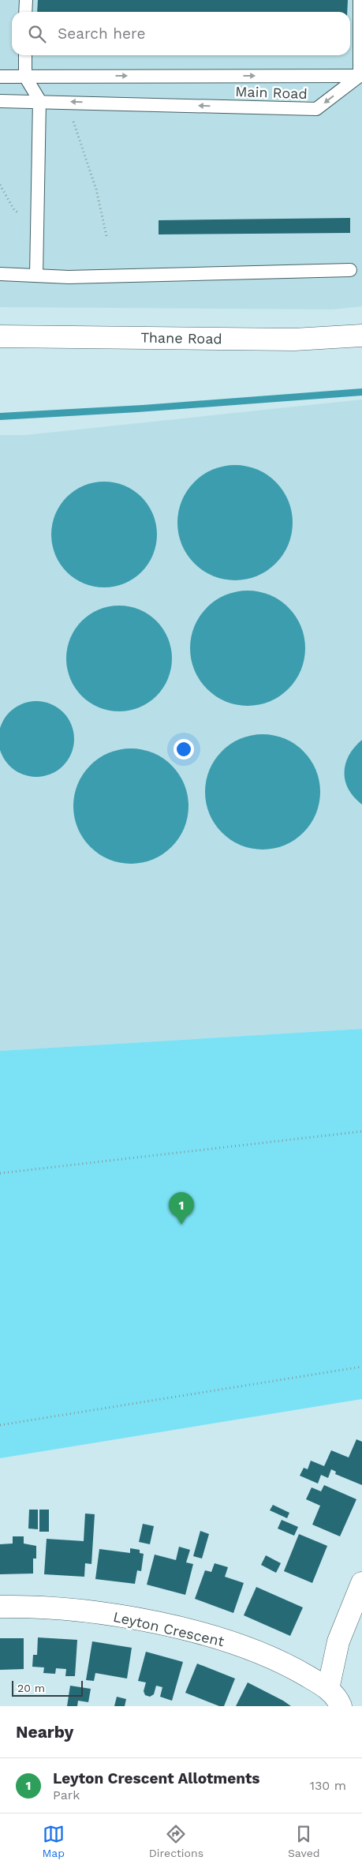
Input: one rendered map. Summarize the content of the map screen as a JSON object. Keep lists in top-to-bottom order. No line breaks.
{"streets":{"street":["Thane Road","Leyton Crescent"],"lane":["Main Road"]},"scale_bar":"20 m","page":{"search":"Search here","pins":"1","scale":"20 m","heading":"Nearby","list":[{"mark":"1","name":"Leyton Crescent Allotments","note":"Park","value":"130 m"}],"nav":["Map","Directions","Saved"]}}
